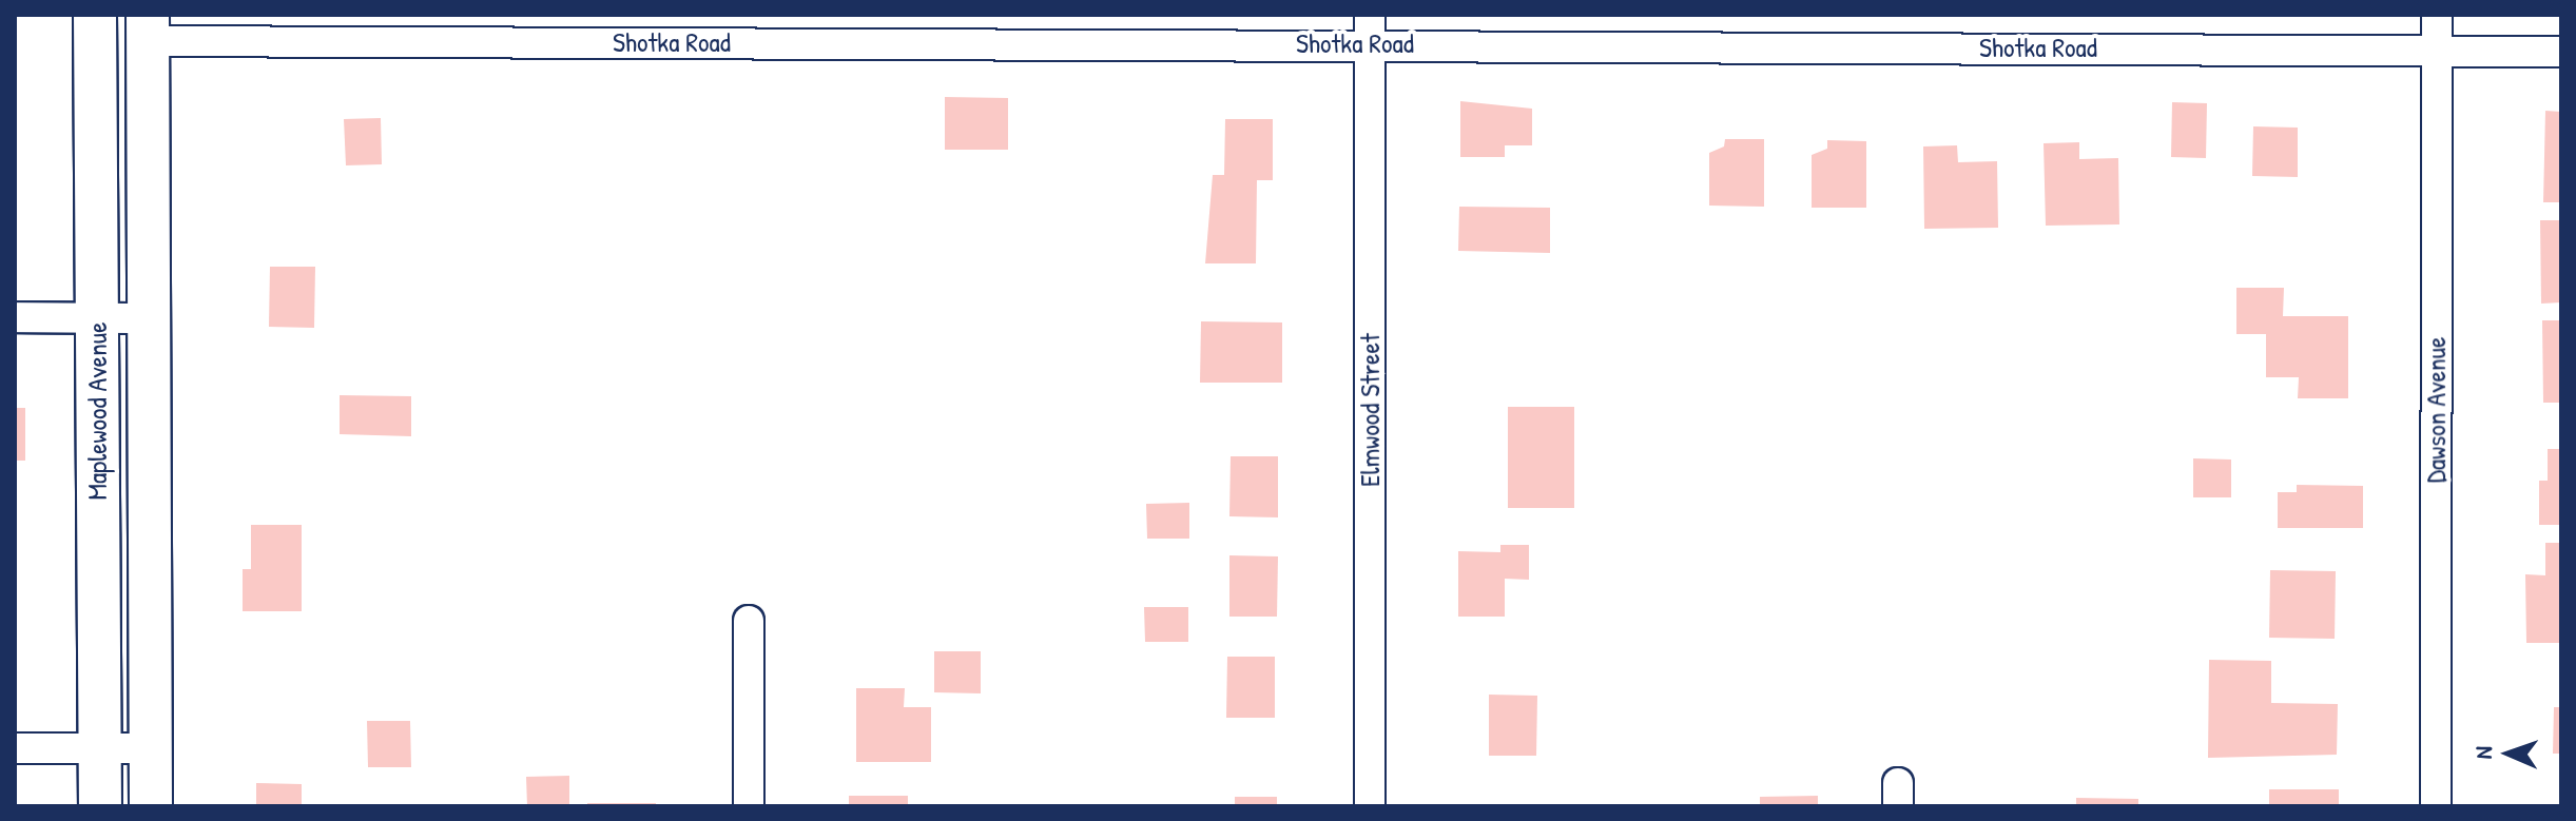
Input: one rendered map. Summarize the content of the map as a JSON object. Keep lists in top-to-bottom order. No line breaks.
{"streets":{"street":["Shotka Road","Elmwood Street","Dawson Avenue","Maplewood Avenue"]},"crossings":[["Shotka Road","Elmwood Street"],["Shotka Road","Dawson Avenue"],["Shotka Road","Maplewood Avenue"]],"north":"left"}
